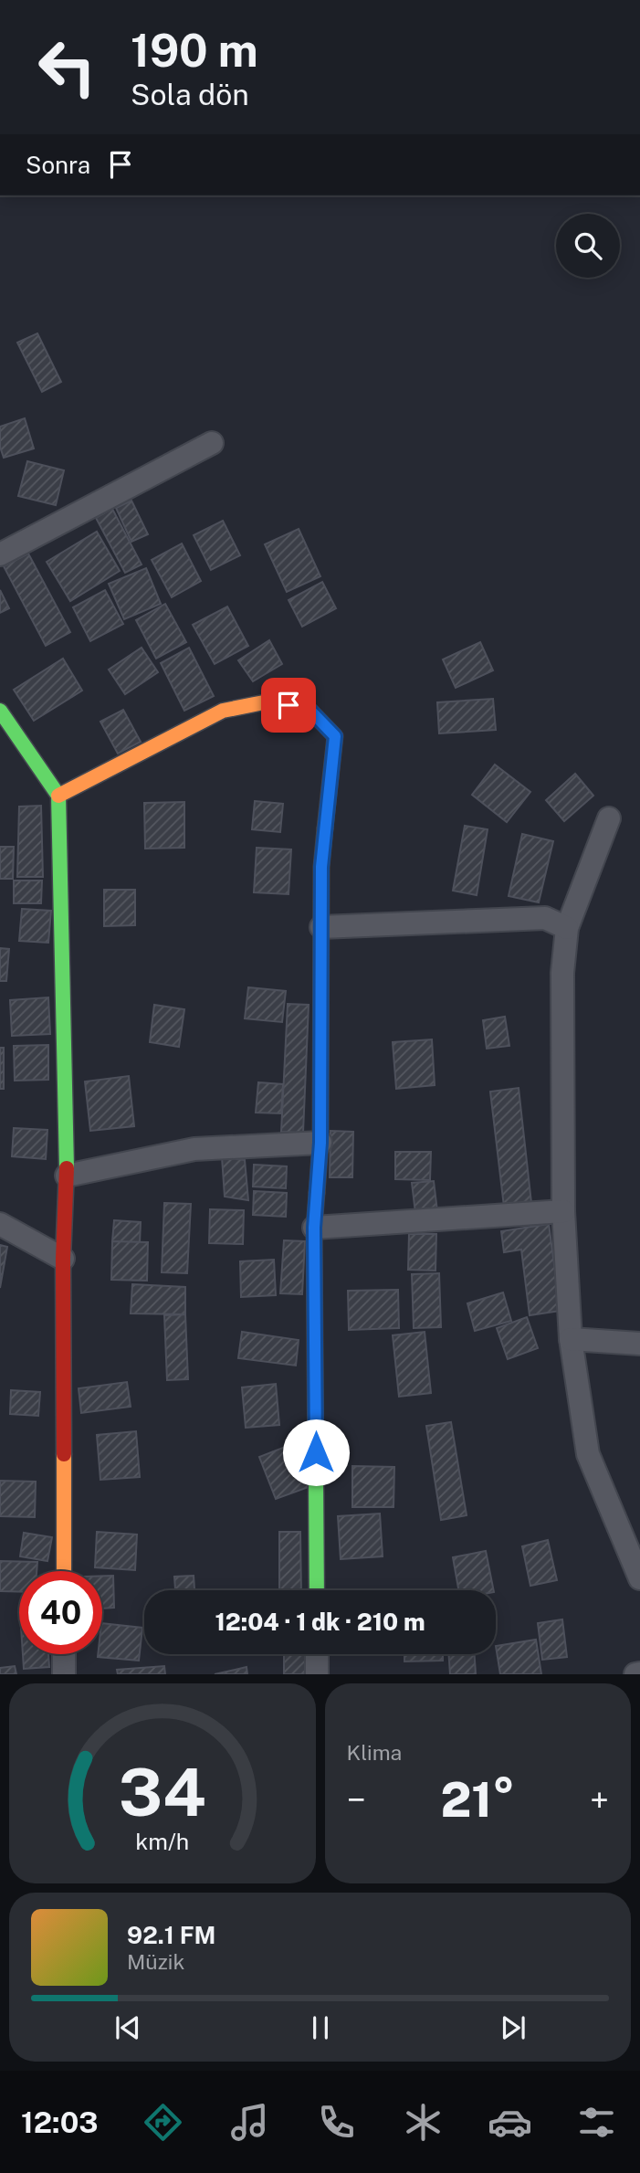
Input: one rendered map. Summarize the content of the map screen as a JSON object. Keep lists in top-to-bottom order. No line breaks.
{"page":{"turn":["190 m","Sola dön"],"then":"Sonra","limit":"40","trip":"12:04 · 1 dk · 210 m","tile":"Klima","heat":["−","21°","+"],"song":["92.1 FM","Müzik"],"tabs":"12:03","gauge":["34","km/h"]}}
